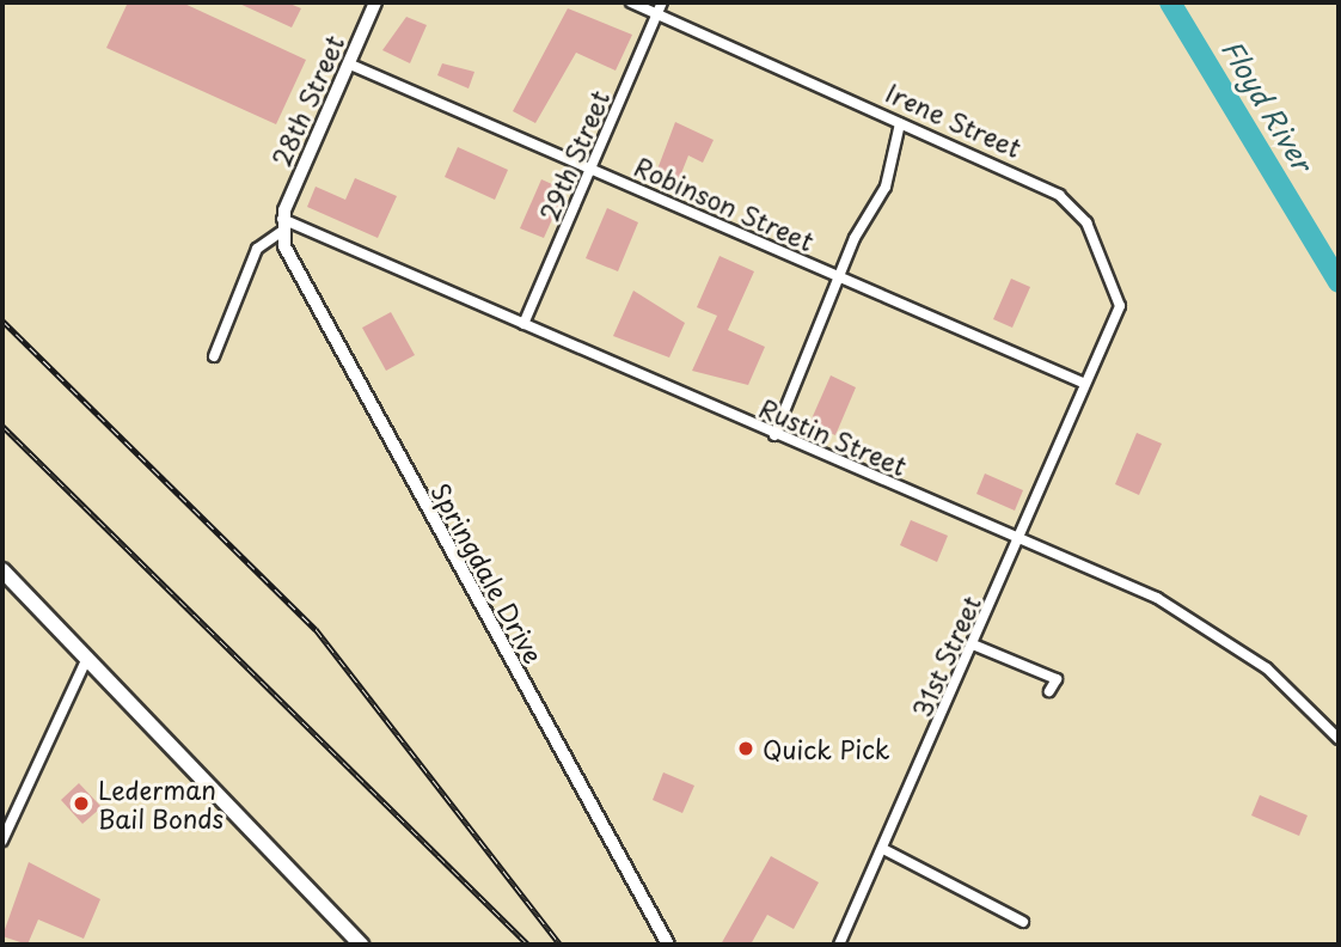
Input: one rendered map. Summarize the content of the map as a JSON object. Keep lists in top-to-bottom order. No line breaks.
{"streets":{"street":["28th Street","Irene Street","29th Street","Robinson Street","Rustin Street","Springdale Drive","31st Street"]},"crossings":[["28th Street","Robinson Street"],["28th Street","Rustin Street"],["28th Street","Springdale Drive"],["Irene Street","29th Street"],["Irene Street","Robinson Street"],["Irene Street","31st Street"],["29th Street","Robinson Street"],["29th Street","Rustin Street"],["Robinson Street","31st Street"],["Rustin Street","Springdale Drive"],["Rustin Street","31st Street"]],"water":["Floyd River"],"places":["Quick Pick","Lederman Bail Bonds"]}
